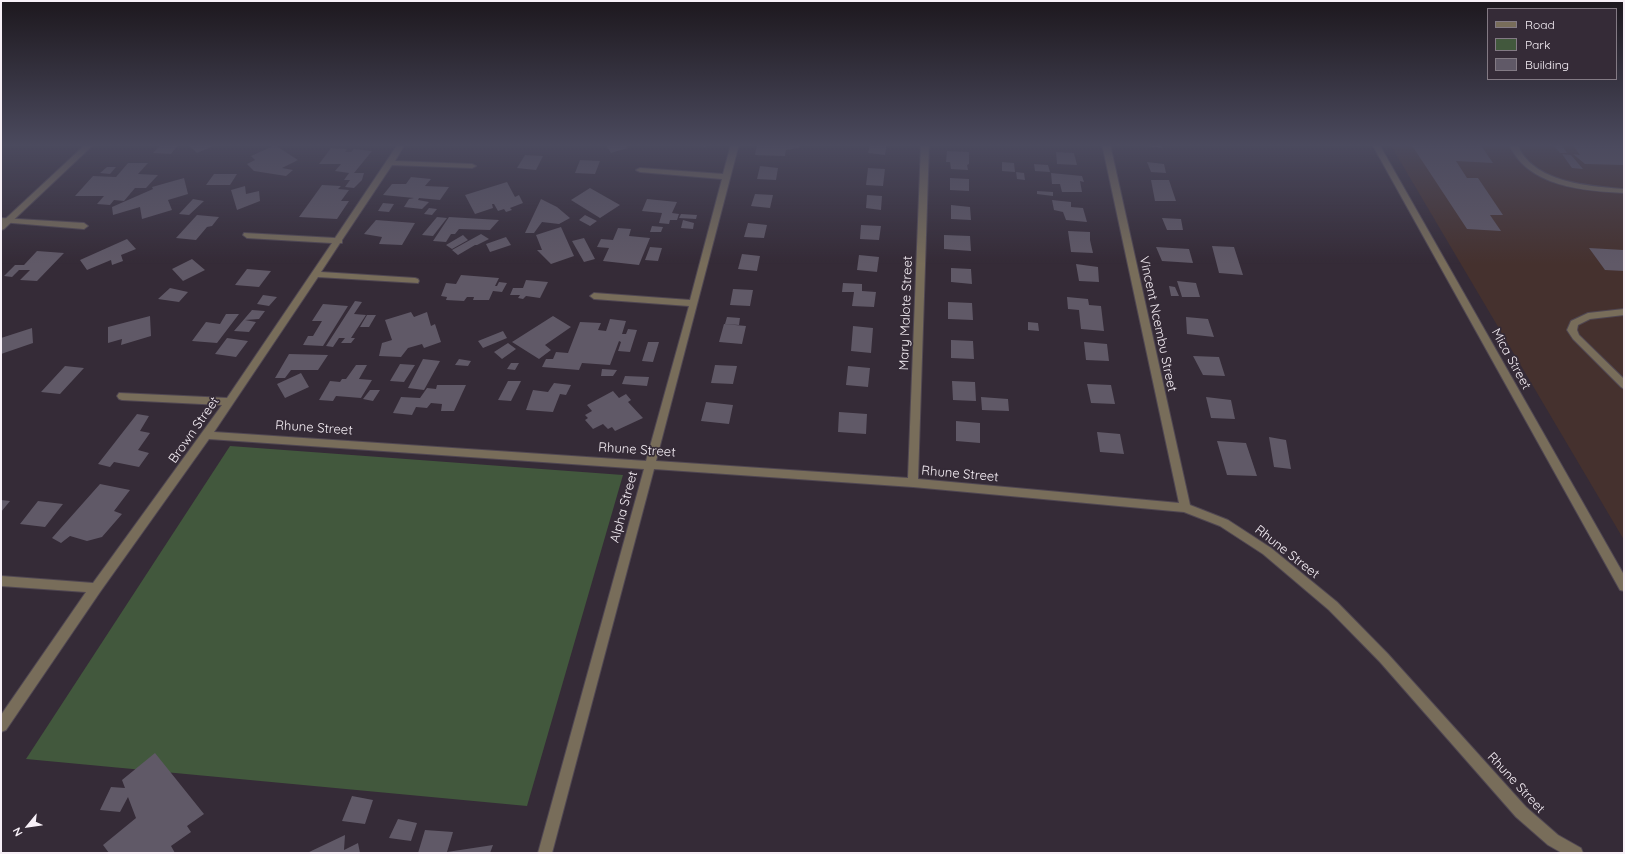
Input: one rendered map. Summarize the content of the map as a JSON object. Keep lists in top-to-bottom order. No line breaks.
{"streets":{"street":["Mary Malote Street","Vincent Ncembu Street","Mica Street","Rhune Street","Brown Street","Alpha Street"]},"crossings":[["Mary Malote Street","Rhune Street"],["Vincent Ncembu Street","Rhune Street"],["Rhune Street","Brown Street"],["Rhune Street","Alpha Street"]],"legend":["Road","Park","Building"],"north":"bottom left"}
